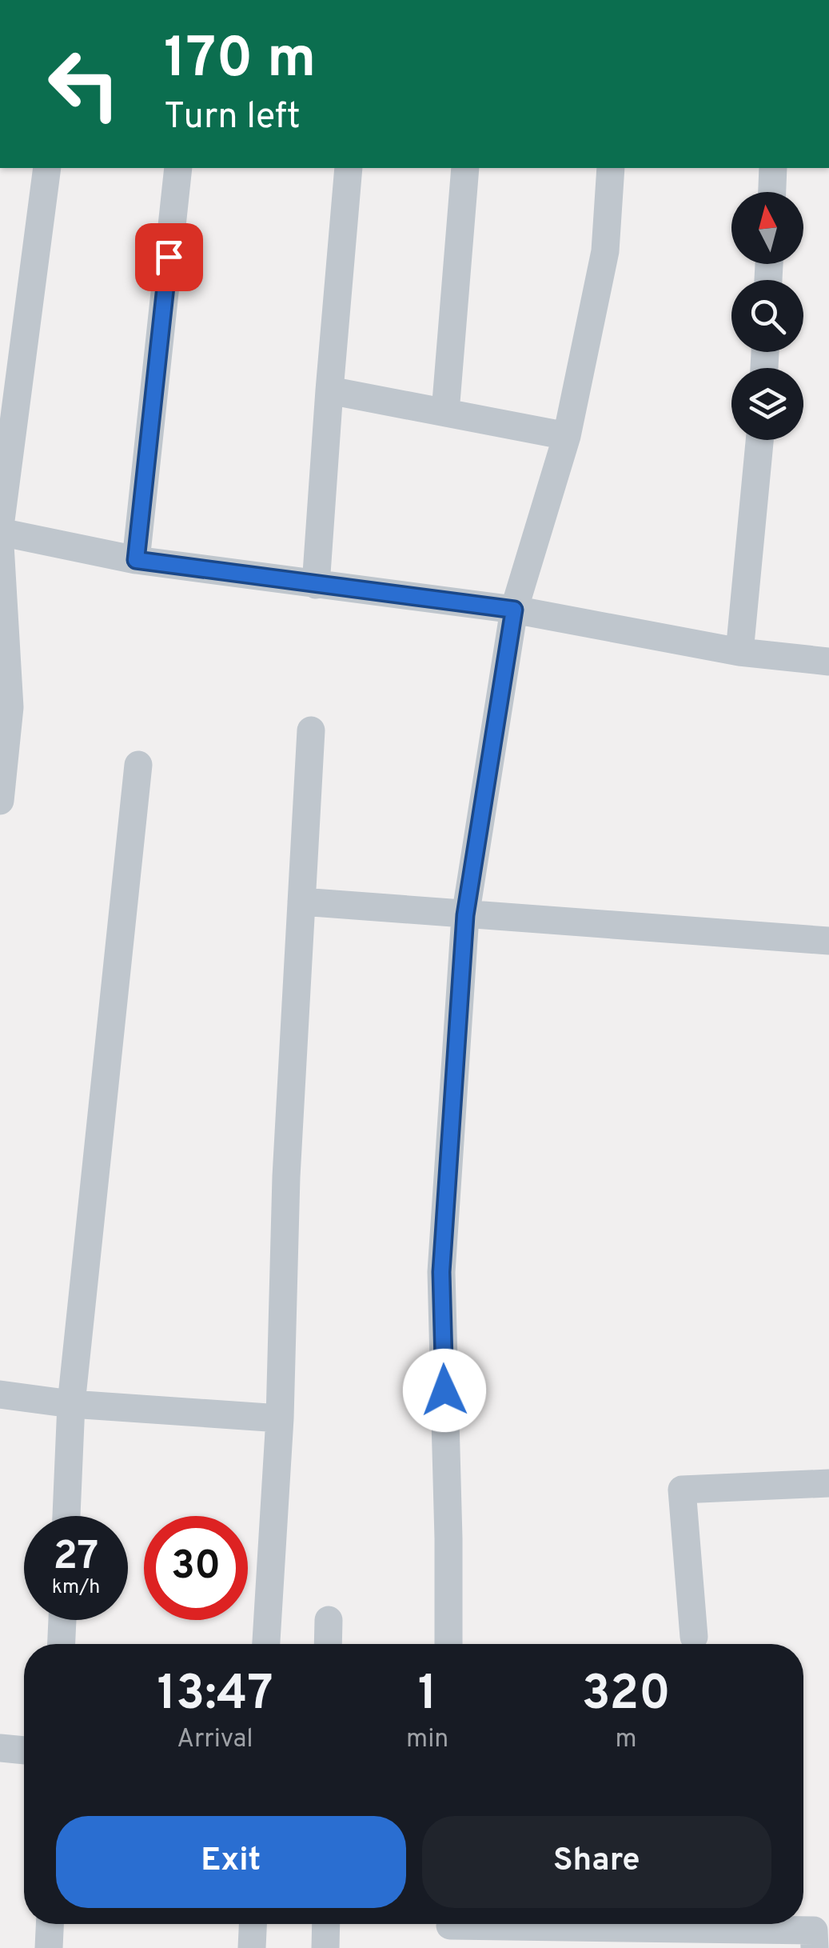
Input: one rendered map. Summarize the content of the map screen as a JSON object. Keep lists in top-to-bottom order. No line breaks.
{"north":"top","page":{"turn":["170 m","Turn left"],"speed":"27 km/h","limit":"30","eta":["13:47","Arrival","1","min","320","m"],"buttons":["Exit","Share"]}}
